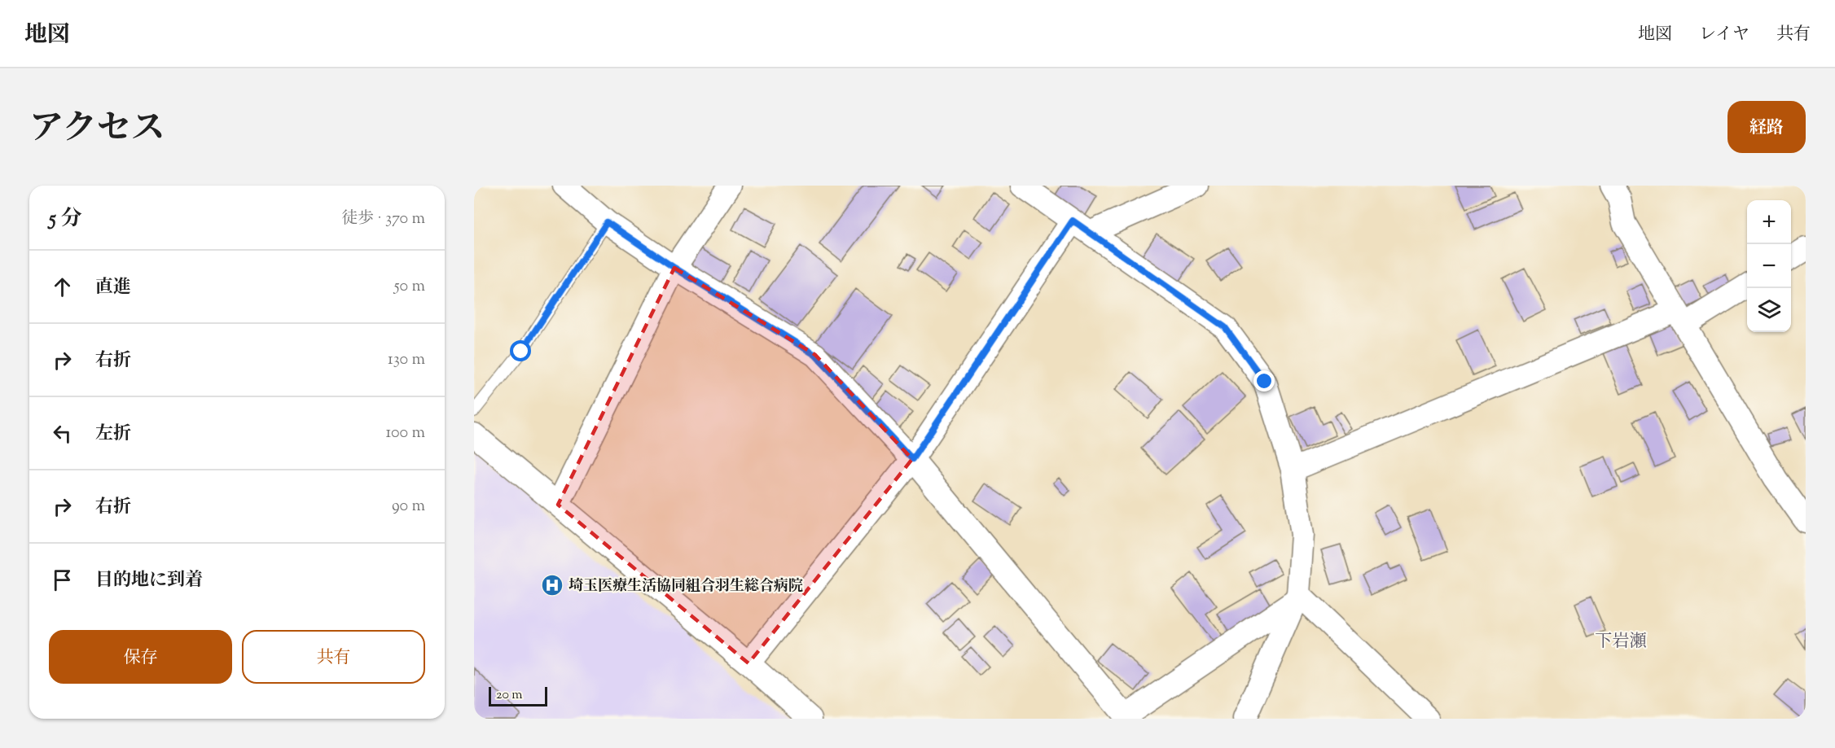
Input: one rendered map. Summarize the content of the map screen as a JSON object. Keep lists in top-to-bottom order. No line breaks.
{"districts":["下岩瀬"],"places":{"hospital":["埼玉医療生活協同組合羽生総合病院"]},"scale_bar":"20 m","page":{"header":"地図","nav":["地図","レイヤ","共有"],"title":"アクセス","buttons":["経路",["保存","共有"]],"heading":["5 分","徒歩 · 370 m"],"map_buttons":["+","−"],"list":[["直進","50 m"],["右折","130 m"],["左折","100 m"],["右折","90 m"],"目的地に到着"],"scale":"20 m"}}
